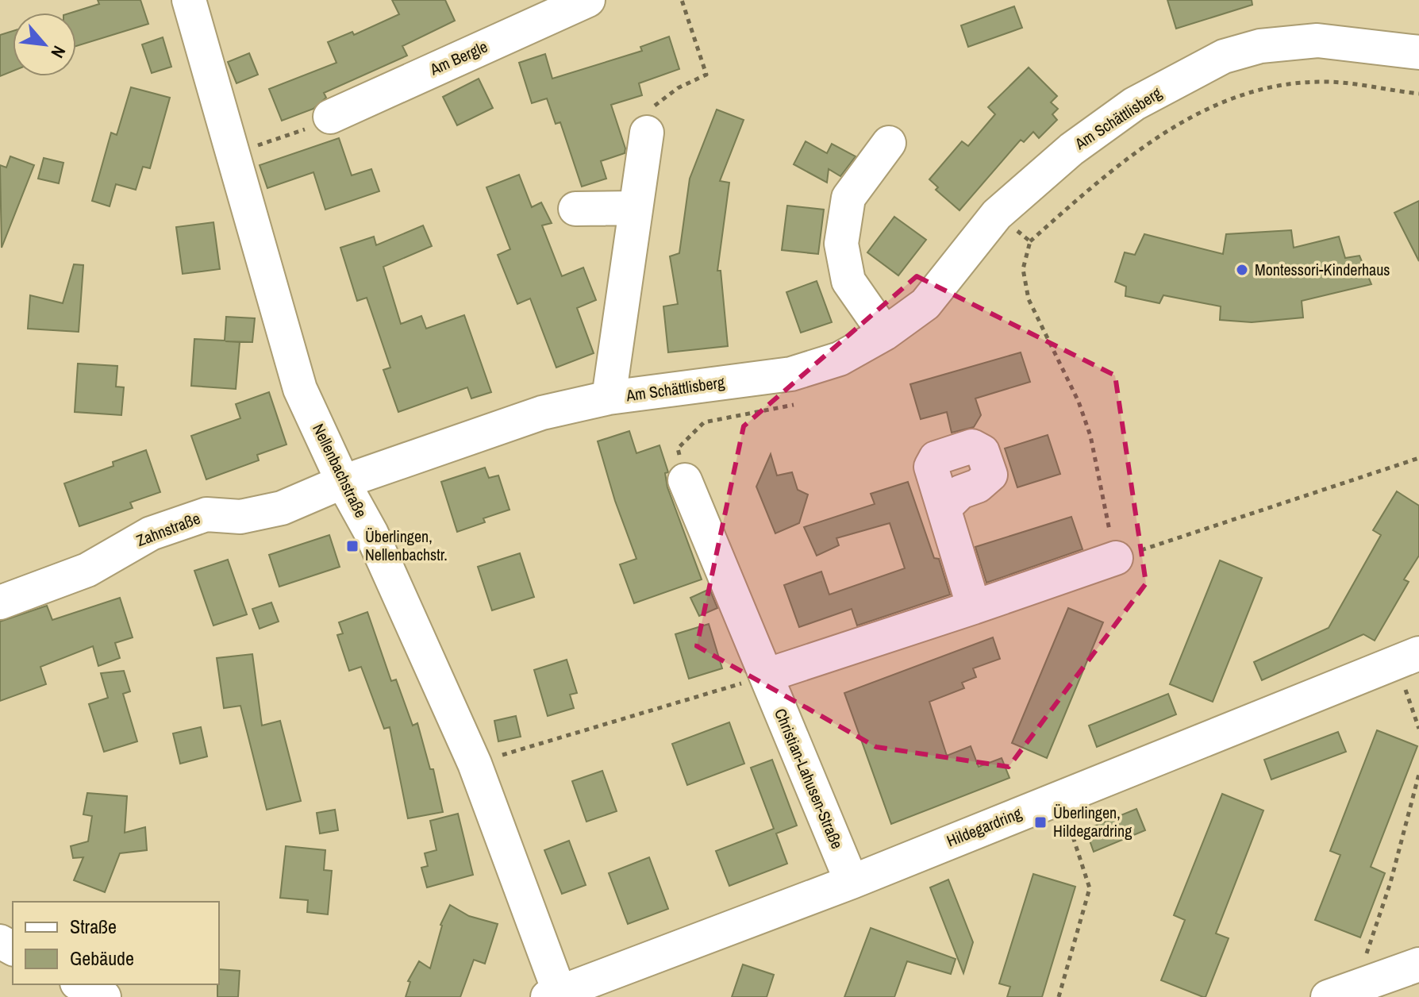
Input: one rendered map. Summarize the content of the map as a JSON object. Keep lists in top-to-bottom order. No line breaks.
{"streets":{"street":["Am Bergle","Am Schättlisberg","Nellenbachstraße","Zahnstraße","Christian-Lahusen-Straße","Hildegardring"]},"crossings":[["Am Schättlisberg","Nellenbachstraße"],["Am Schättlisberg","Zahnstraße"],["Nellenbachstraße","Zahnstraße"],["Nellenbachstraße","Hildegardring"],["Christian-Lahusen-Straße","Hildegardring"]],"places":{"other":["Montessori-Kinderhaus"],"transit":["Überlingen, Nellenbachstr.","Überlingen, Hildegardring"]},"legend":["Straße","Gebäude"],"north":"bottom right"}
